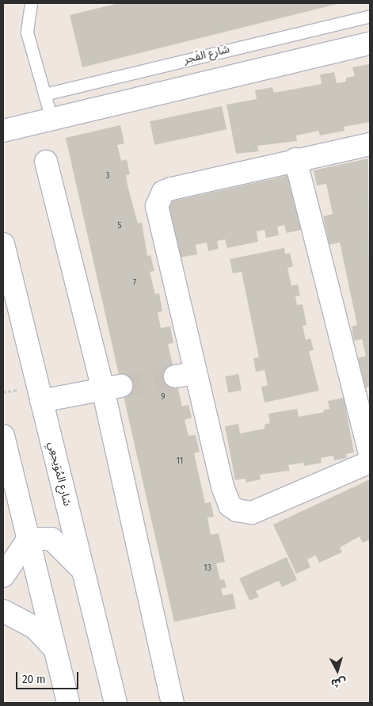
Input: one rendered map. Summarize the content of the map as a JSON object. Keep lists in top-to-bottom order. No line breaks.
{"streets":{"street":["شارع المُوَيجعِي"],"lane":["شارع الفَجر"]},"house_numbers":["3","5","7","9","11","13"],"scale_bar":"20 m","north":"bottom"}
